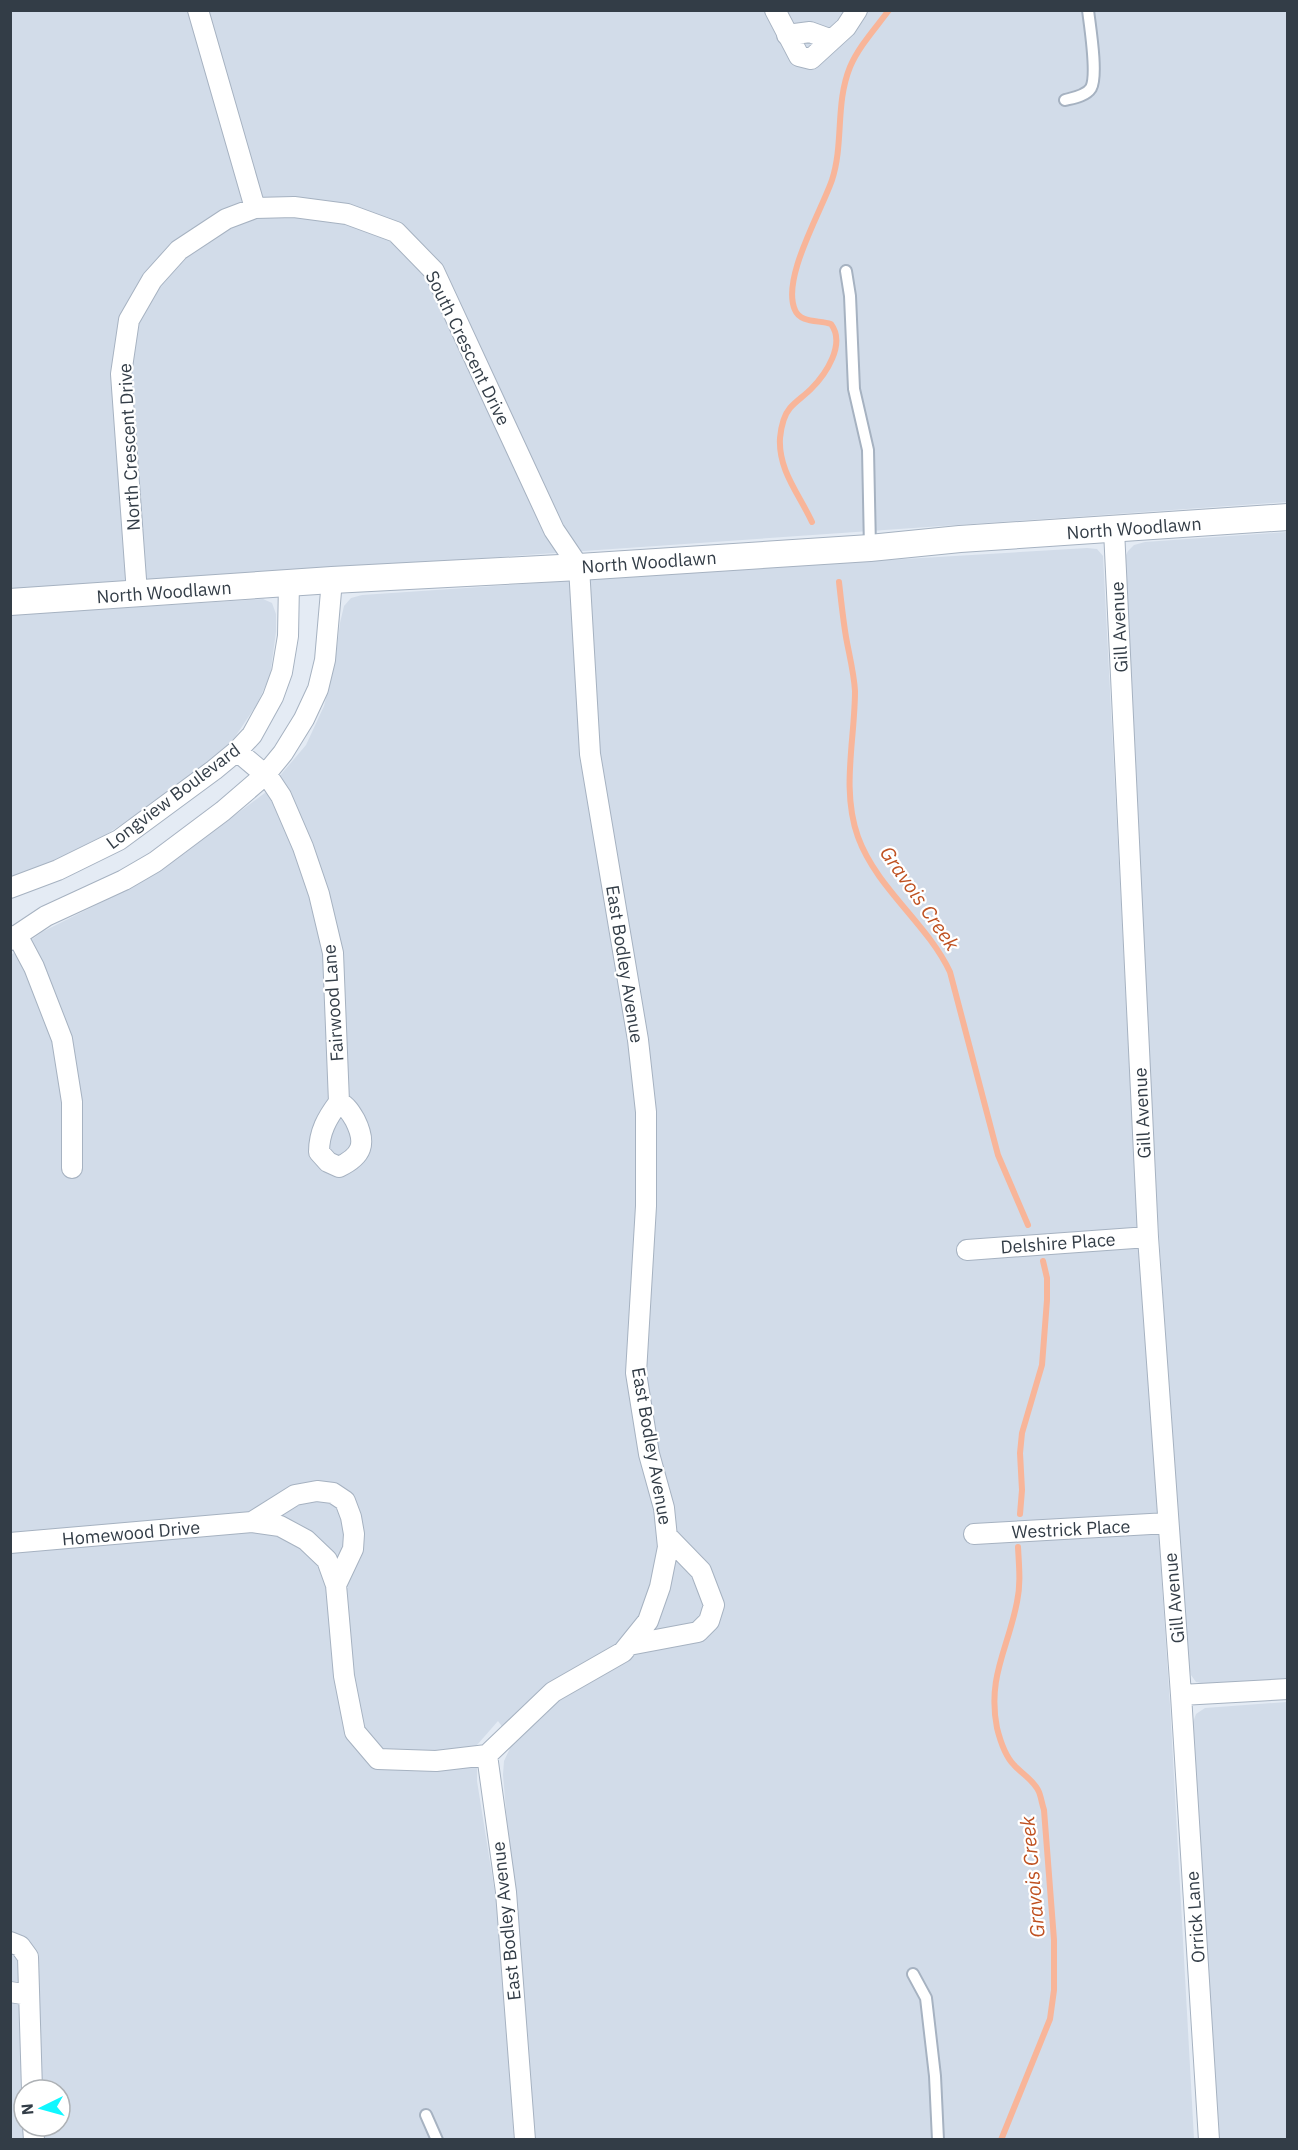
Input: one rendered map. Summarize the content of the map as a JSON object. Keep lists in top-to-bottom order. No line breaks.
{"streets":{"street":["South Crescent Drive","North Crescent Drive","North Woodlawn","Gill Avenue","Longview Boulevard","East Bodley Avenue","Fairwood Lane","Delshire Place","Westrick Place","Homewood Drive","Orrick Lane"]},"crossings":[["South Crescent Drive","North Crescent Drive"],["South Crescent Drive","North Woodlawn"],["South Crescent Drive","East Bodley Avenue"],["North Crescent Drive","North Woodlawn"],["North Woodlawn","Gill Avenue"],["North Woodlawn","Longview Boulevard"],["North Woodlawn","East Bodley Avenue"],["Gill Avenue","Delshire Place"],["Gill Avenue","Westrick Place"],["Gill Avenue","Orrick Lane"],["Longview Boulevard","Fairwood Lane"],["East Bodley Avenue","Homewood Drive"]],"water":["Gravois Creek"],"north":"left"}
